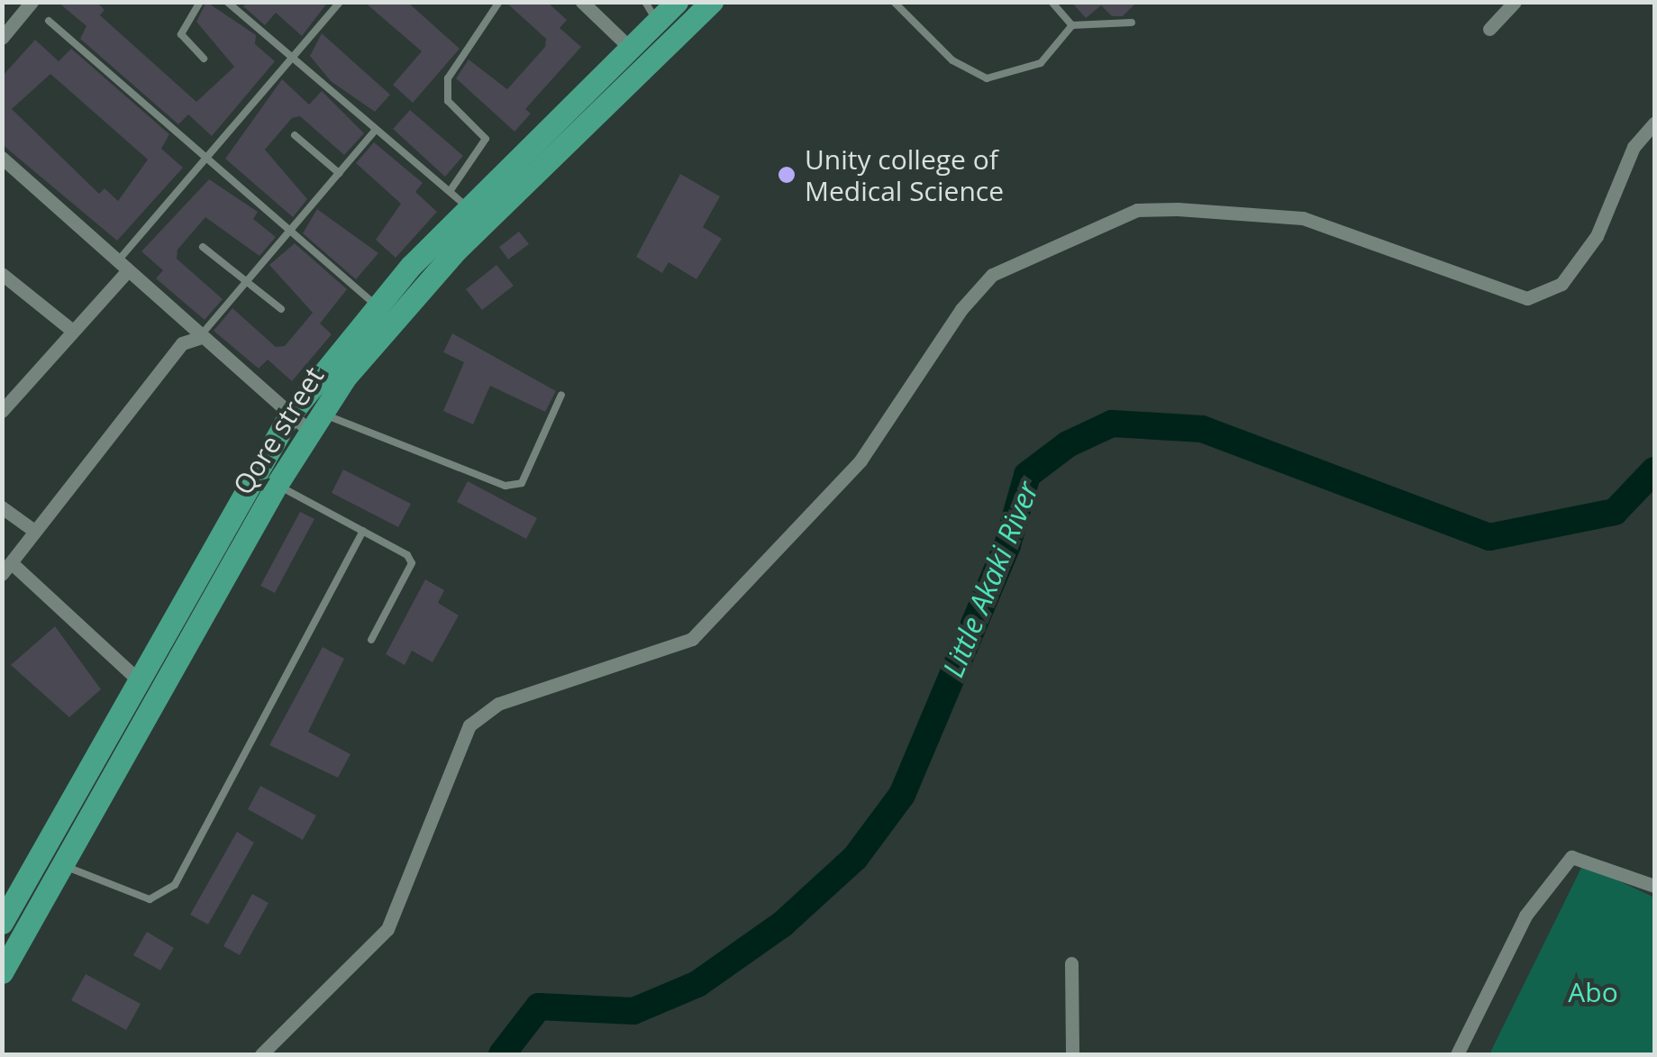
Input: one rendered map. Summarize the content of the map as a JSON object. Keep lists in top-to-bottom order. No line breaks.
{"streets":{"main road":["Qore street"]},"water":["Little Akaki River"],"parks":["Abo"],"places":["Unity college of Medical Science"]}
